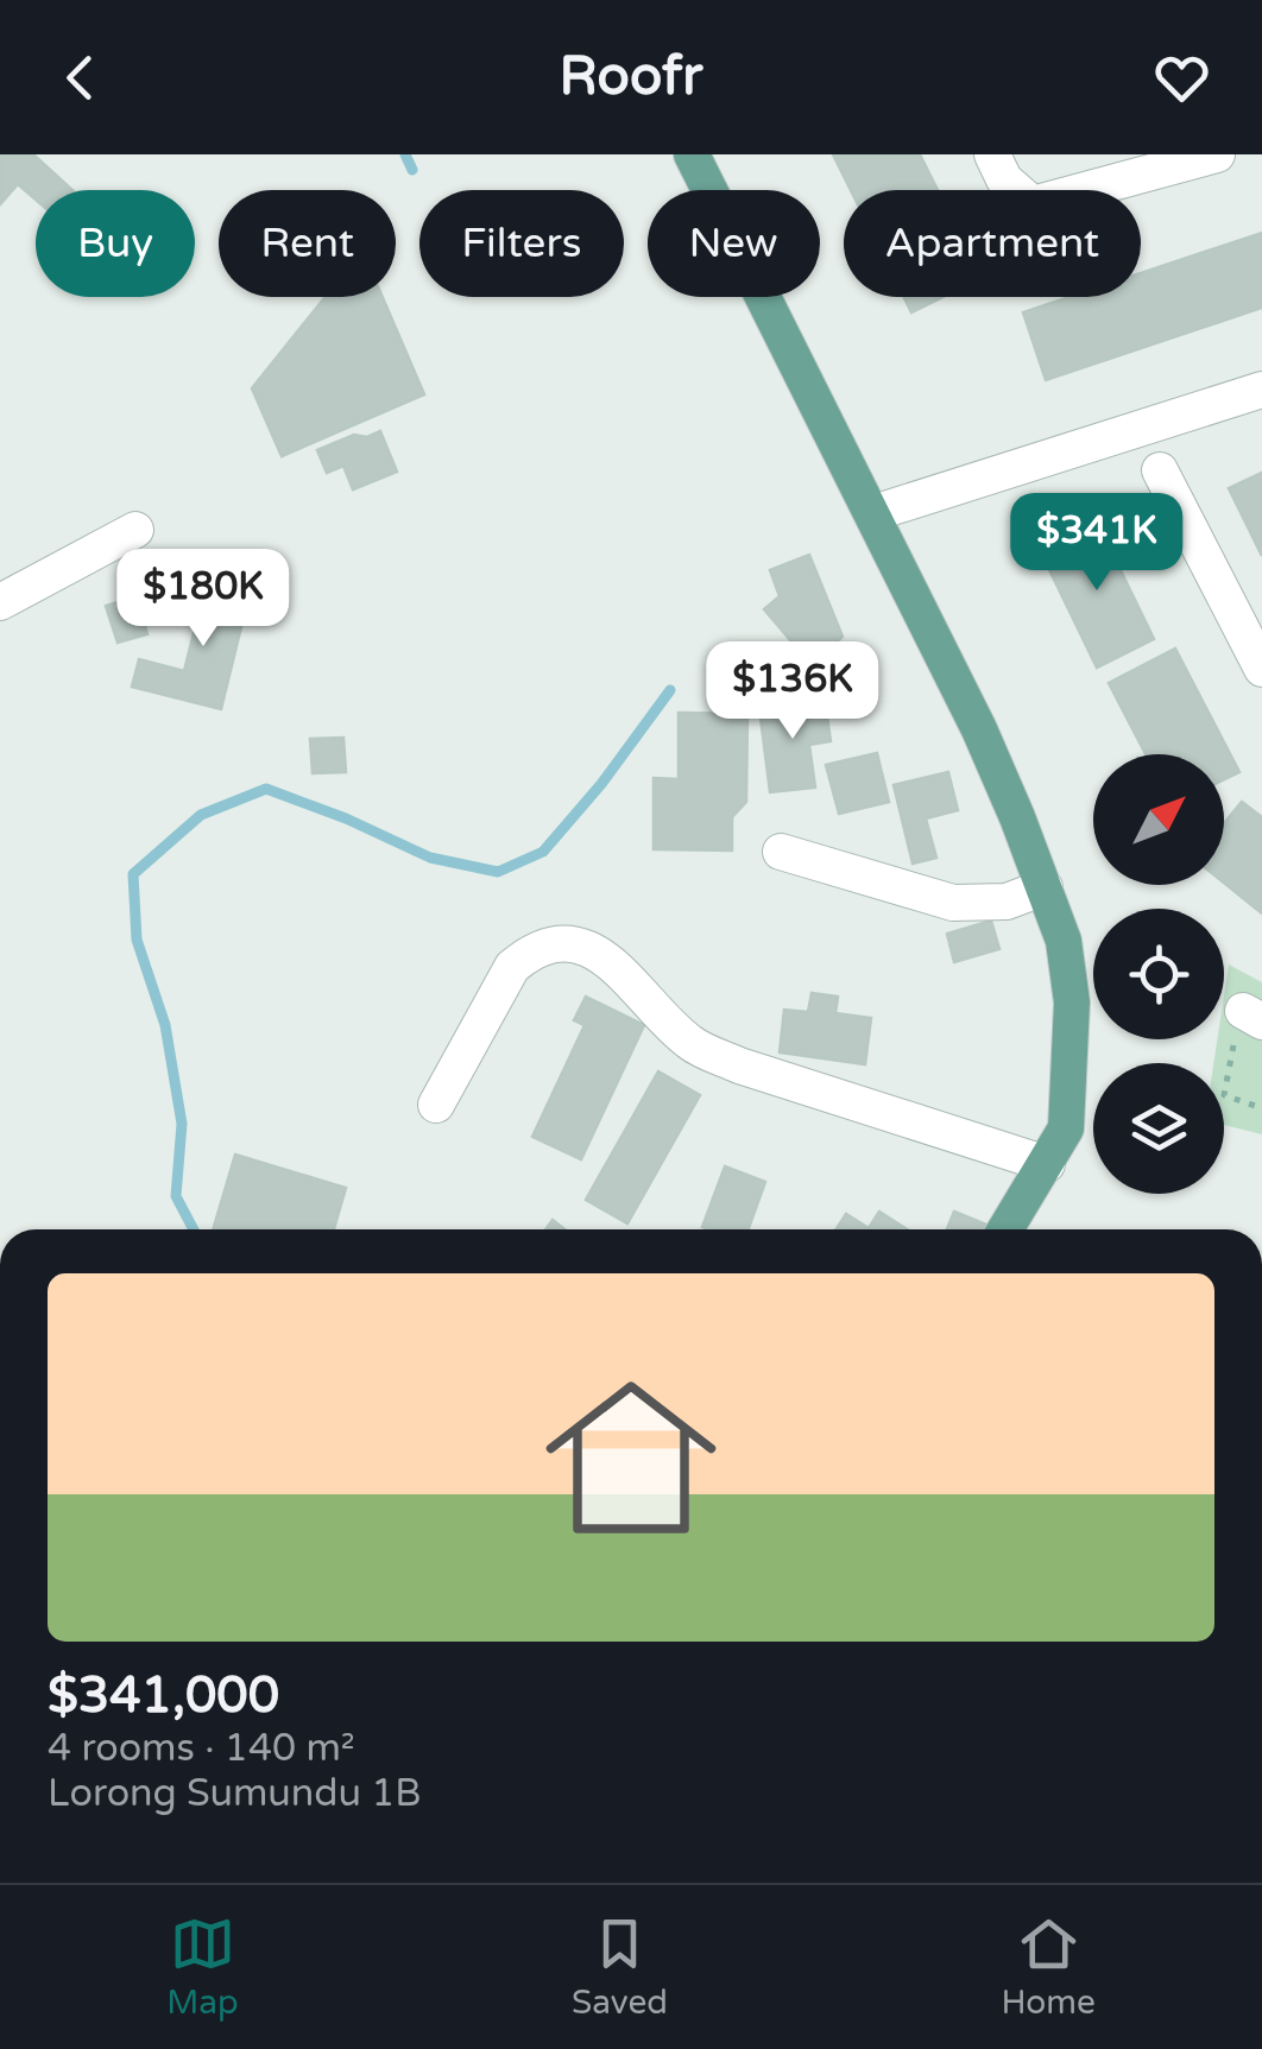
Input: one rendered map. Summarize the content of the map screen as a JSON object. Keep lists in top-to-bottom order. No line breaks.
{"north":"top right","page":{"header":"Roofr","chip":["Buy","Rent","Filters","New","Apartment"],"price":["$341K","$180K","$136K"],"list":[{"name":"$341,000","note":"4 rooms · 140 m² · Lorong Sumundu 1B"}],"tabs":["Map","Saved","Home"]}}
